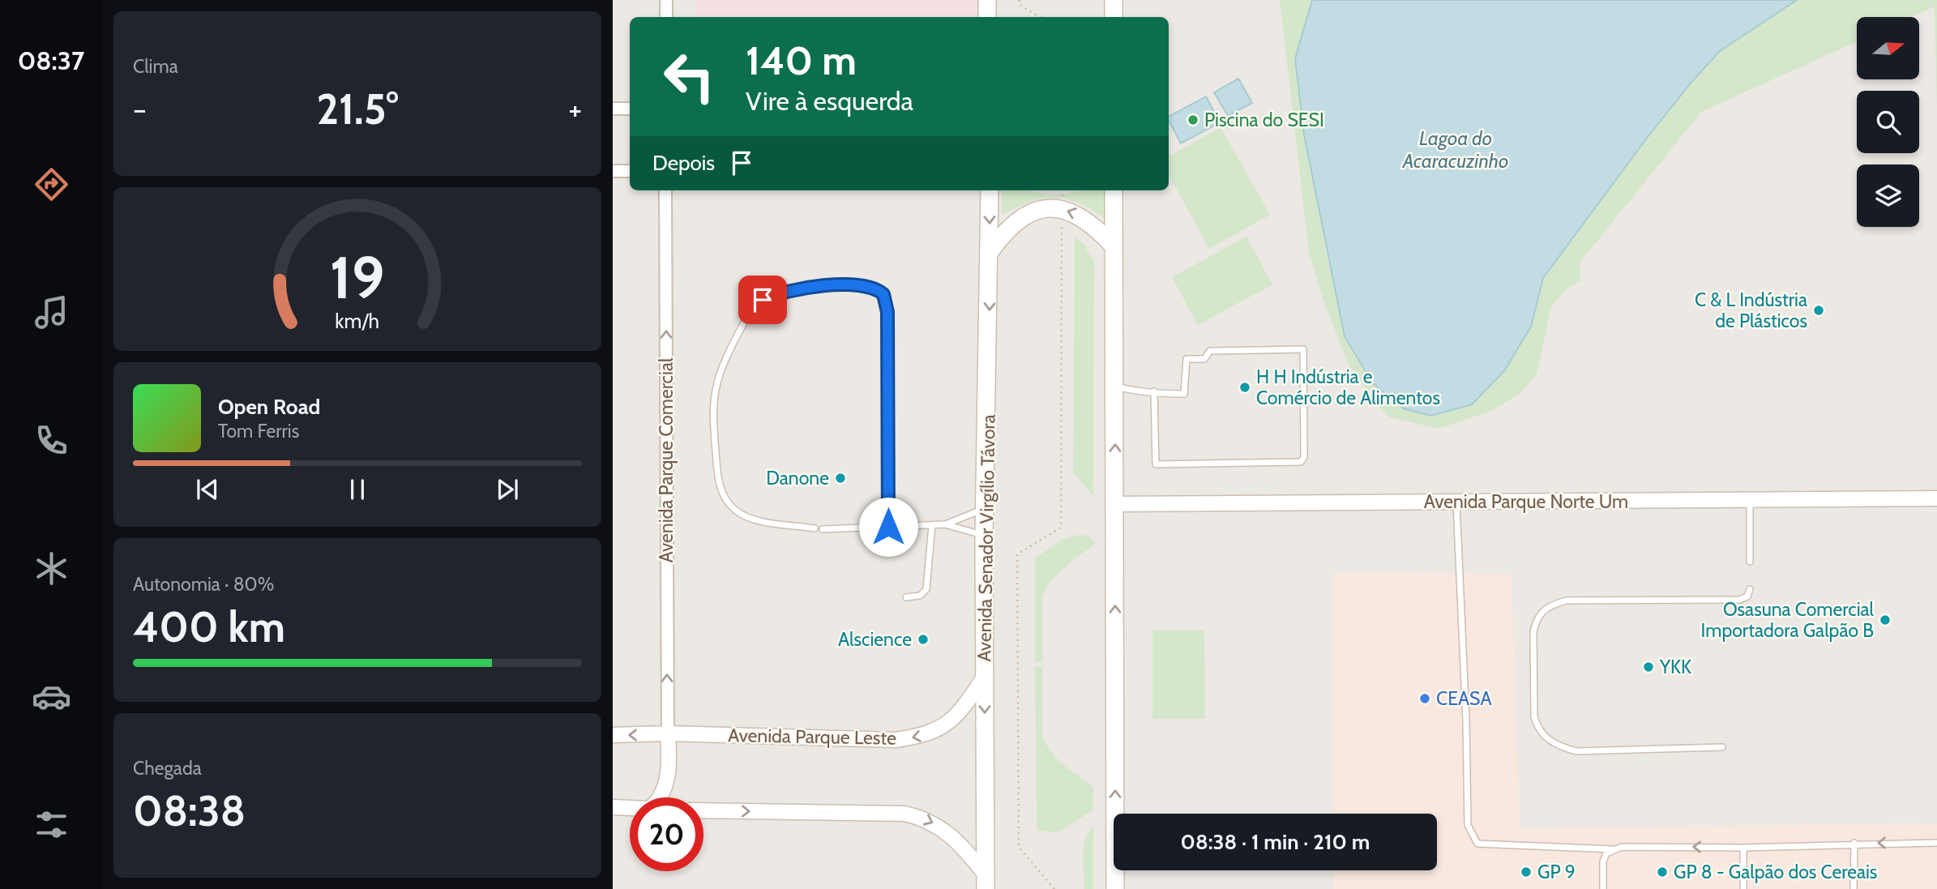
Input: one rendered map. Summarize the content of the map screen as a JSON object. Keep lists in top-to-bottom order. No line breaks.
{"streets":{"main road":["Avenida Senador Virgílio Távora"],"street":["Avenida Parque Comercial","Avenida Parque Norte Um","Avenida Parque Leste"]},"crossings":[["Avenida Parque Comercial","Avenida Parque Leste"],["Avenida Senador Virgílio Távora","Avenida Parque Leste"]],"one_way":["Avenida Parque Comercial","Avenida Parque Leste"],"water":["Lagoa do Acaracuzinho"],"places":["Piscina do SESI","C & L Indústria de Plásticos","H H Indústria e Comércio de Alimentos","Danone","Osasuna Comercial Importadora Galpão B","Alscience","YKK","CEASA","GP 9","GP 8 - Galpão dos Cereais"],"north":"right","page":{"tabs":"08:37","tile":["Clima",["Autonomia · 80%","400 km"],["Chegada","08:38"]],"turn":["140 m","Vire à esquerda"],"heat":["−","21.5°","+"],"then":"Depois","song":["Open Road","Tom Ferris"],"limit":"20","trip":"08:38 · 1 min · 210 m","gauge":["19","km/h"]}}
